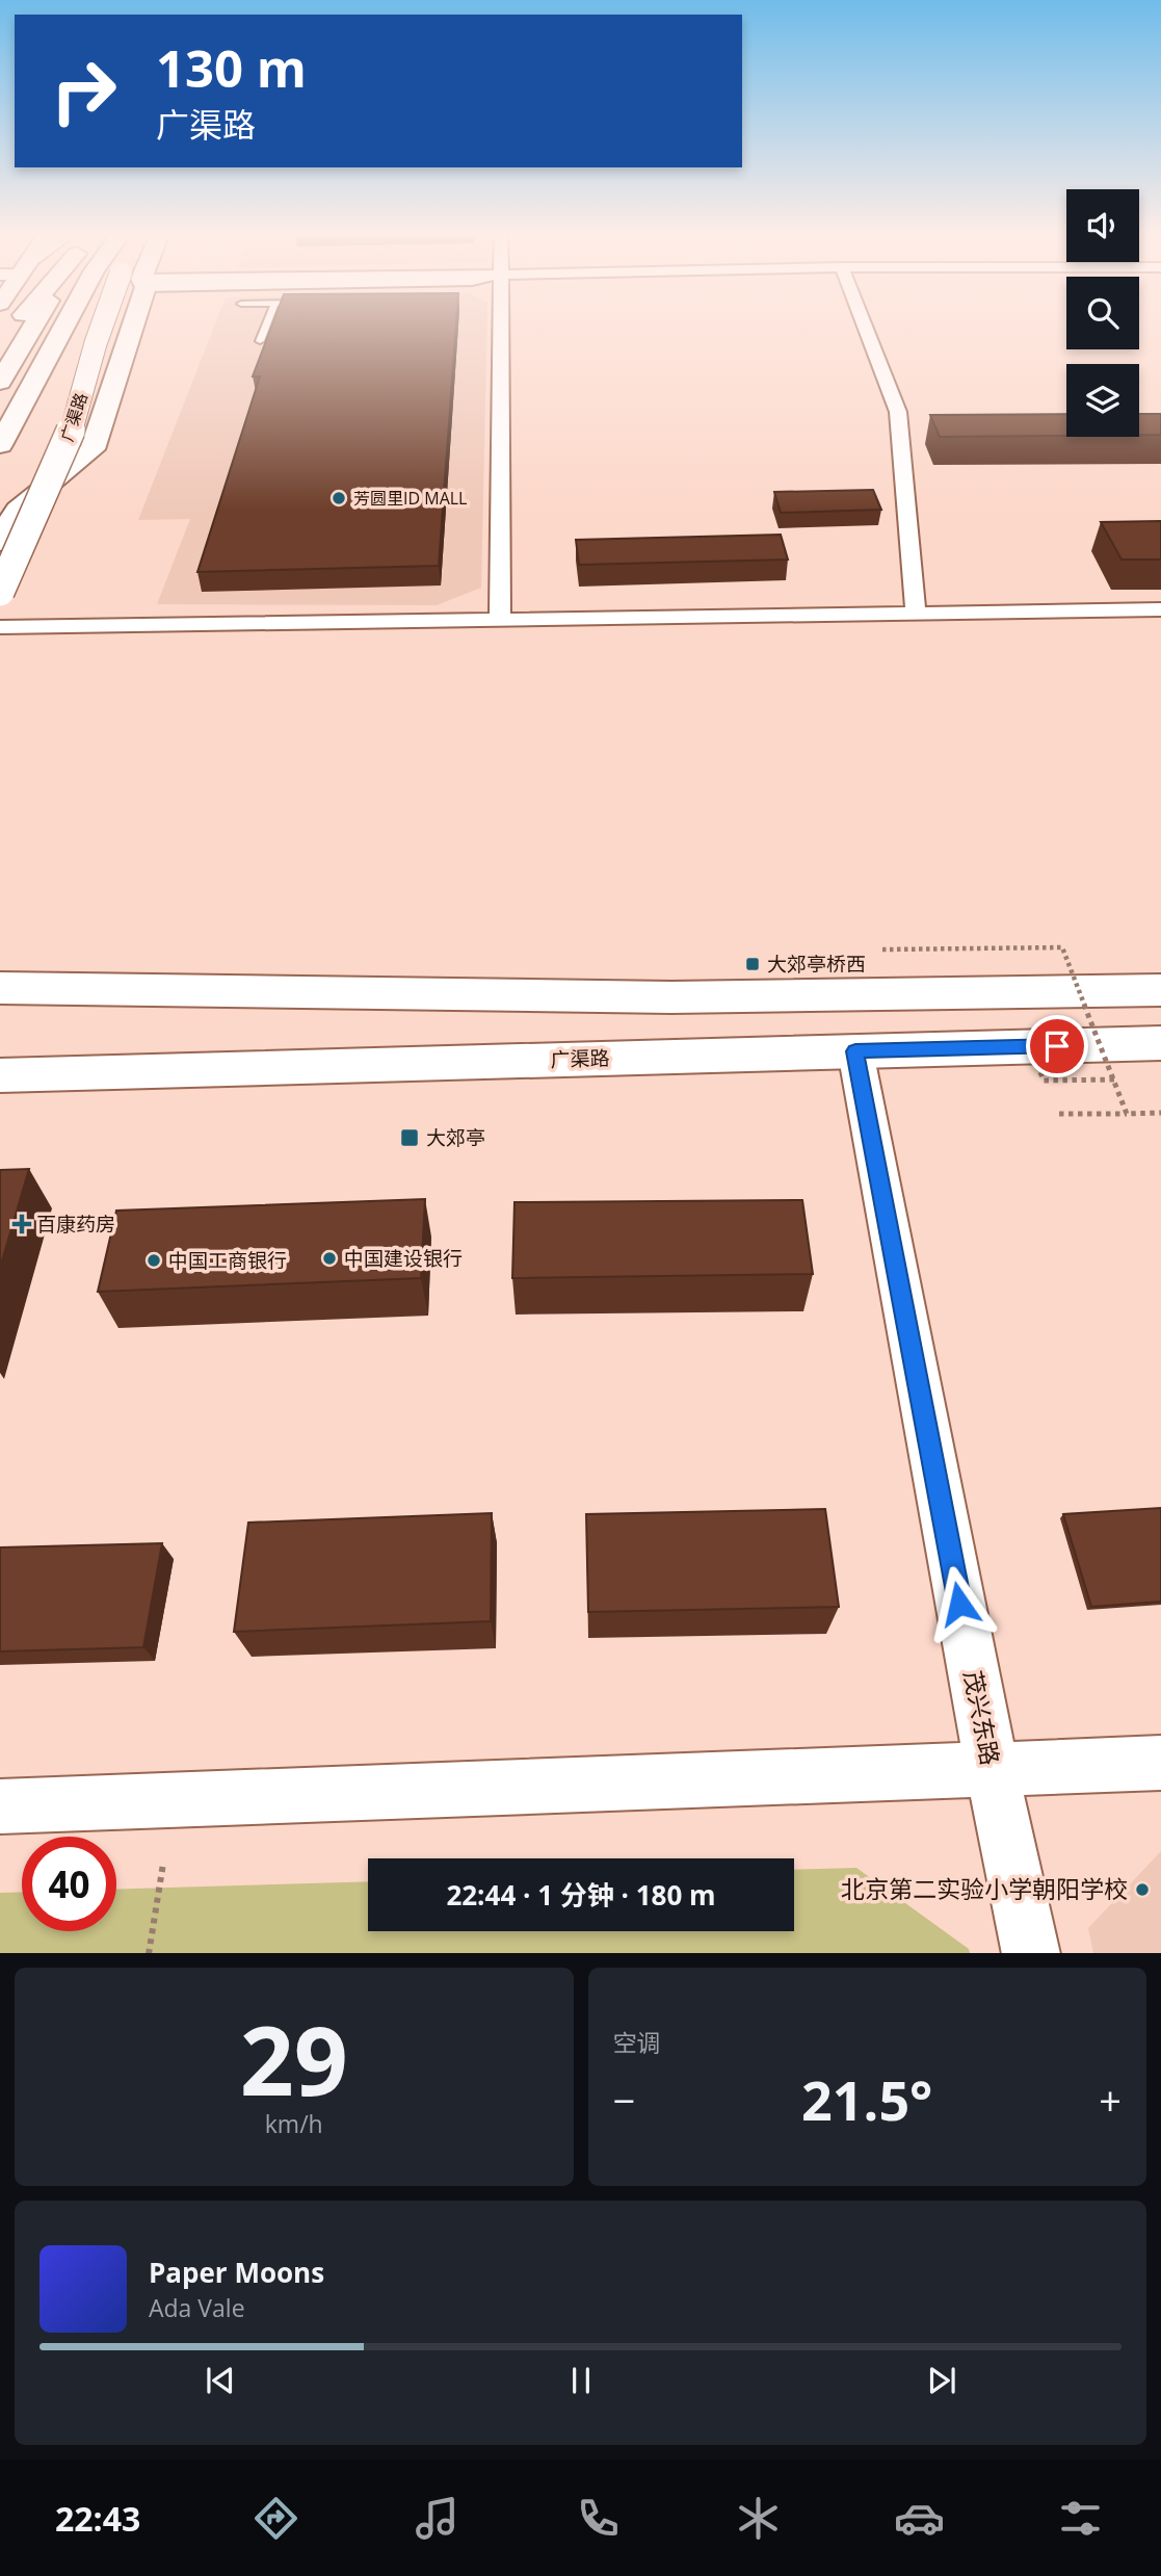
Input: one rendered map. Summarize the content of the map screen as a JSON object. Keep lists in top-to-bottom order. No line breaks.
{"streets":{"main road":["广渠路"],"street":["茂兴东路"]},"crossings":[["广渠路","茂兴东路"]],"places":{"other":["芳圆里ID MALL","中国建设银行","中国工商银行","北京第二实验小学朝阳学校"],"transit":["大郊亭桥西","大郊亭"],"health":["百康药房"]},"page":{"turn":["130 m","广渠路"],"limit":"40","trip":"22:44 · 1 分钟 · 180 m","tile":[["29","km/h"],"空调"],"heat":["−","21.5°","+"],"song":["Paper Moons","Ada Vale"],"tabs":"22:43"}}
